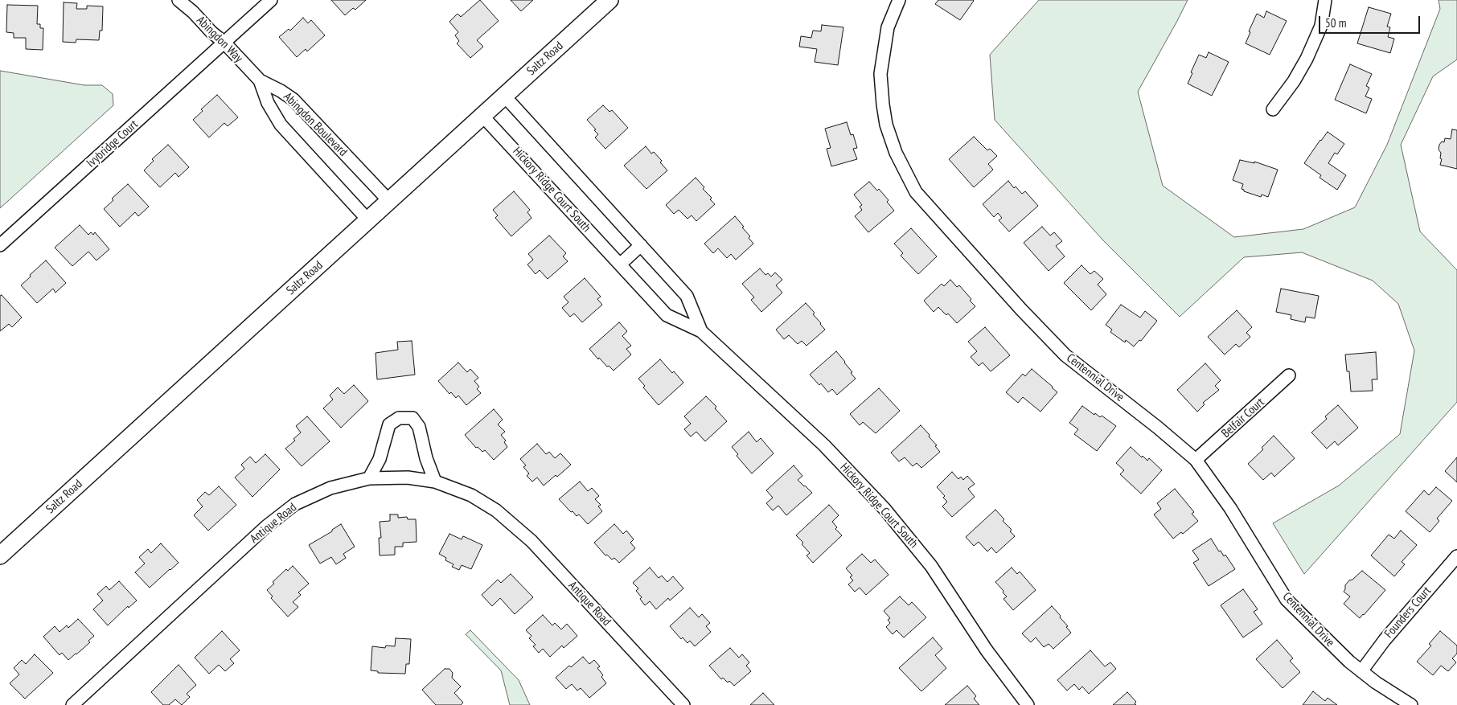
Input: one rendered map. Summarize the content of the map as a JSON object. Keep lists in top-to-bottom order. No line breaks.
{"streets":{"street":["Abingdon Way","Saltz Road","Abingdon Boulevard","Ivybridge Court","Hickory Ridge Court South","Centennial Drive","Belfair Court","Antique Road","Founders Court"]},"crossings":[["Abingdon Way","Abingdon Boulevard"],["Abingdon Way","Ivybridge Court"],["Saltz Road","Abingdon Boulevard"],["Saltz Road","Hickory Ridge Court South"],["Centennial Drive","Belfair Court"],["Centennial Drive","Founders Court"]],"scale_bar":"50 m"}
